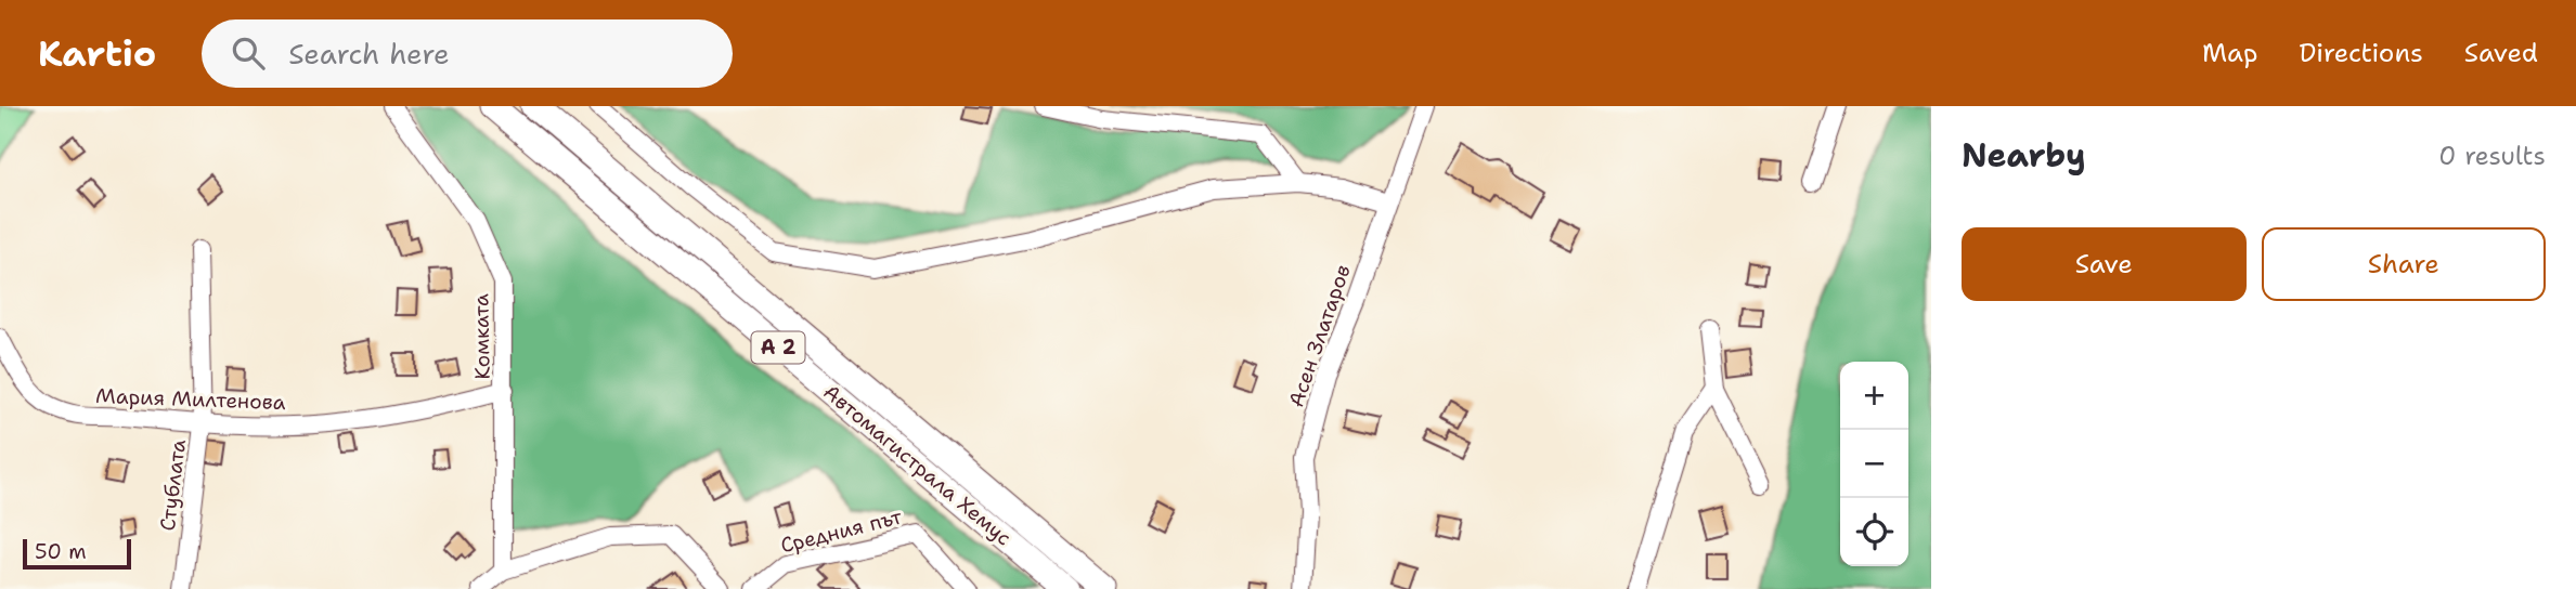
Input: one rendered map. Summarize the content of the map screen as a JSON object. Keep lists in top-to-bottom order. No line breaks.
{"streets":{"highway":["A 2","Автомагистрала Хемус"],"street":["Асен Златаров","Комката","Мария Милтенова","Стублата","Средния път"]},"crossings":[["Комката","Мария Милтенова"],["Мария Милтенова","Стублата"]],"scale_bar":"50 m","page":{"header":"Kartio","search":"Search here","nav":["Map","Directions","Saved"],"heading":["Nearby","0 results"],"buttons":["Save","Share"],"map_buttons":["+","−"],"scale":"50 m"}}
